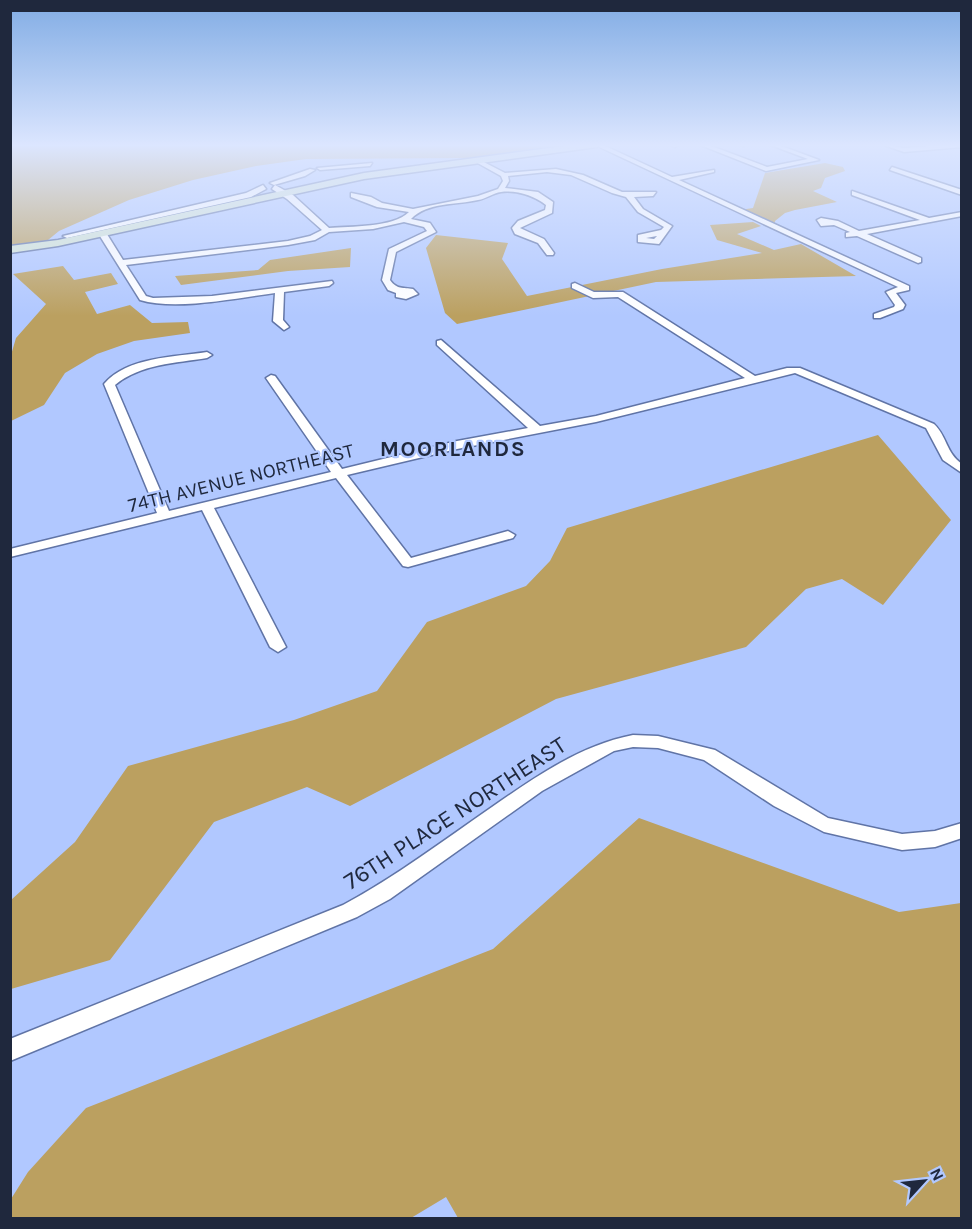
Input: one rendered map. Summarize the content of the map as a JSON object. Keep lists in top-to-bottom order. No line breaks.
{"streets":{"street":["74TH AVENUE NORTHEAST","76TH PLACE NORTHEAST"]},"districts":["MOORLANDS"],"north":"top right"}
